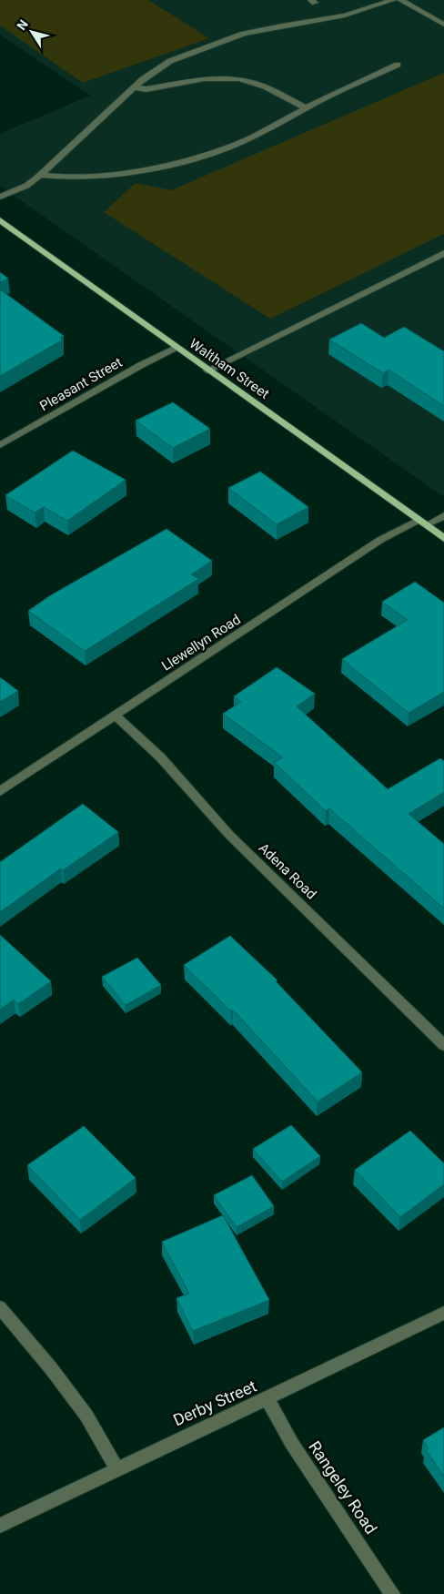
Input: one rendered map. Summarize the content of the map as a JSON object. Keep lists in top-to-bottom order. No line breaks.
{"streets":{"main road":["Waltham Street"],"street":["Pleasant Street","Llewellyn Road","Adena Road","Derby Street","Rangeley Road"]},"crossings":[["Waltham Street","Pleasant Street"],["Waltham Street","Llewellyn Road"],["Llewellyn Road","Adena Road"],["Derby Street","Rangeley Road"]],"north":"top left"}
